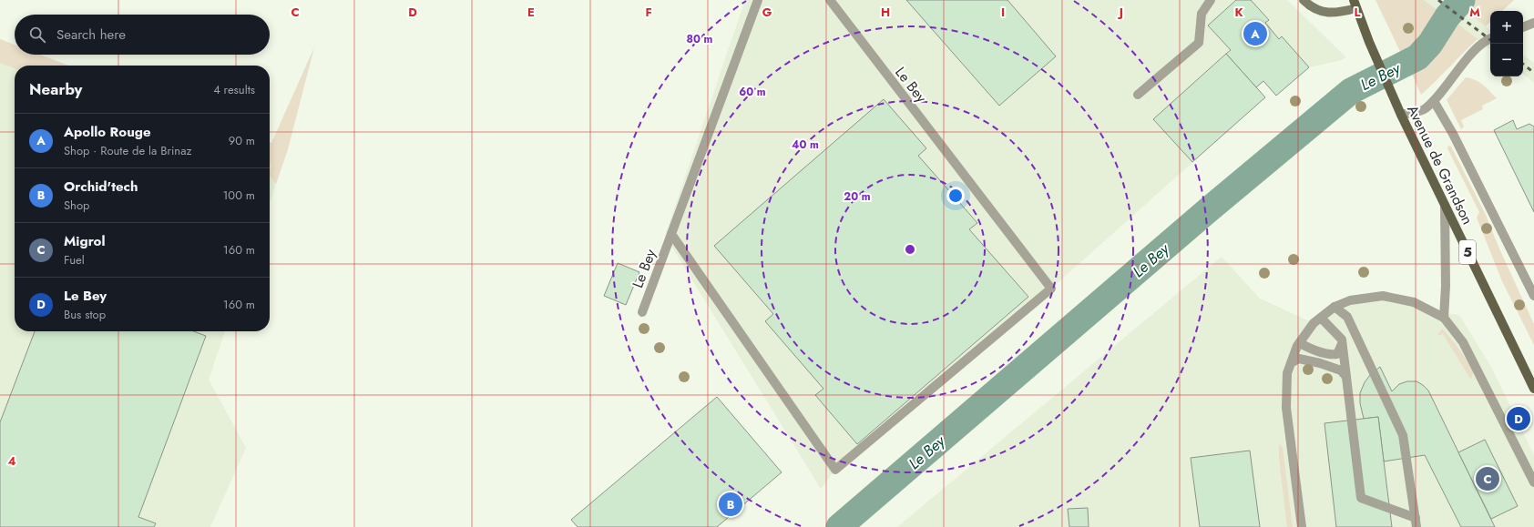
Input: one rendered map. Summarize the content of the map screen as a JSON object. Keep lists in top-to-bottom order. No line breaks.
{"streets":{"main road":["Avenue de Grandson","5"],"street":["Le Bey"]},"water":["Le Bey"],"page":{"map_buttons":["+","−"],"search":"Search here","pins":["A","D","C","B"],"heading":["Nearby","4 results"],"list":[{"mark":"A","name":"Apollo Rouge","note":"Shop · Route de la Brinaz","value":"90 m"},{"mark":"B","name":"Orchid'tech","note":"Shop","value":"100 m"},{"mark":"C","name":"Migrol","note":"Fuel","value":"160 m"},{"mark":"D","name":"Le Bey","note":"Bus stop","value":"160 m"}]},"grid":{"columns":["C","D","E","F","G","H","I","J","K","L","M"],"rows":["4"]},"rings":["80 m","60 m","40 m","20 m"]}
